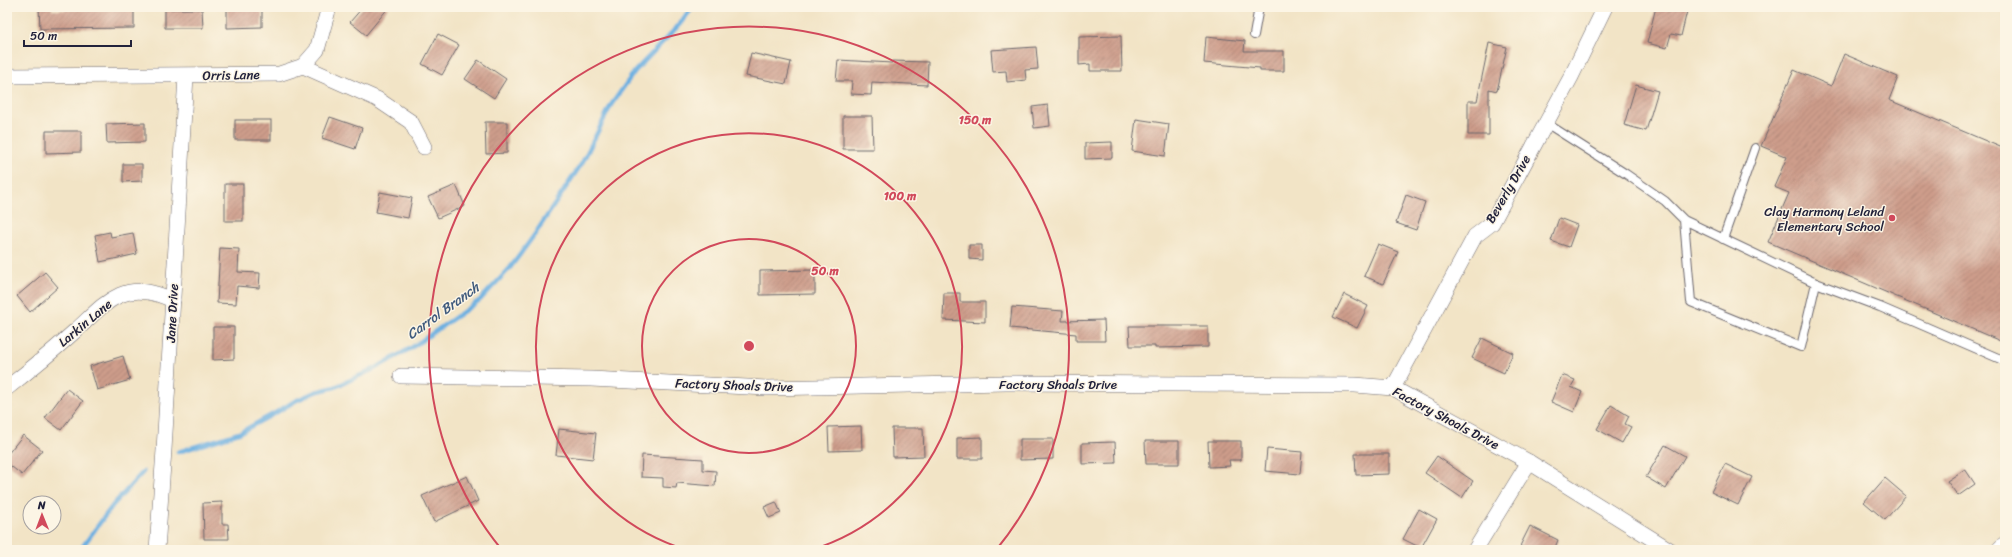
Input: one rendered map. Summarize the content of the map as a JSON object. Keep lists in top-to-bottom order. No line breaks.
{"streets":{"street":["Orris Lane","Beverly Drive","Jane Drive","Larkin Lane","Factory Shoals Drive"]},"crossings":[["Orris Lane","Jane Drive"],["Beverly Drive","Factory Shoals Drive"],["Jane Drive","Larkin Lane"]],"water":["Carrol Branch"],"places":["Clay Harmony Leland Elementary School"],"scale_bar":"50 m","north":"top","rings":["150 m","100 m","50 m"]}
